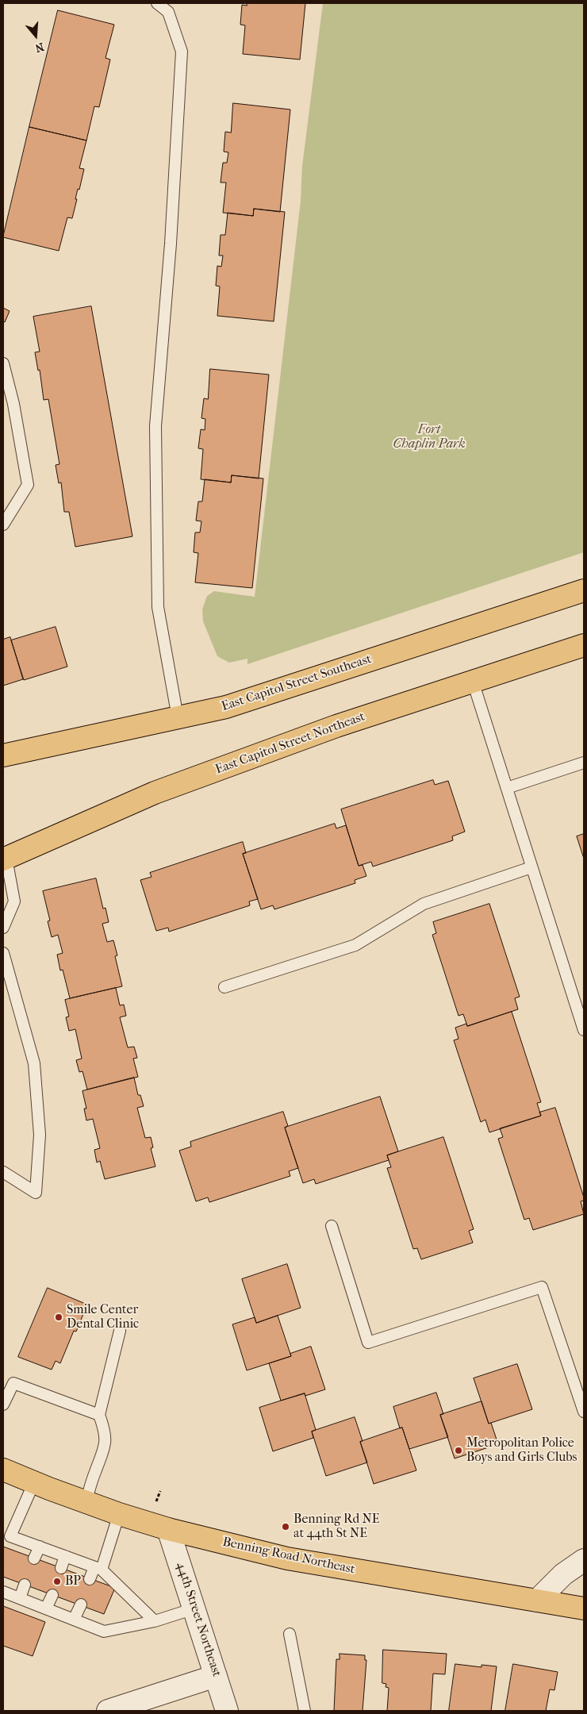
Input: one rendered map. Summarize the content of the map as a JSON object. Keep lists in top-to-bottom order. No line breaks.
{"streets":{"main road":["East Capitol Street Southeast","East Capitol Street Northeast","Benning Road Northeast"],"street":["44th Street Northeast"]},"crossings":[["Benning Road Northeast","44th Street Northeast"]],"parks":["Fort Chaplin Park"],"places":["Smile Center Dental Clinic","Metropolitan Police Boys and Girls Clubs","Benning Rd NE at 44th St NE","BP"],"north":"bottom"}
